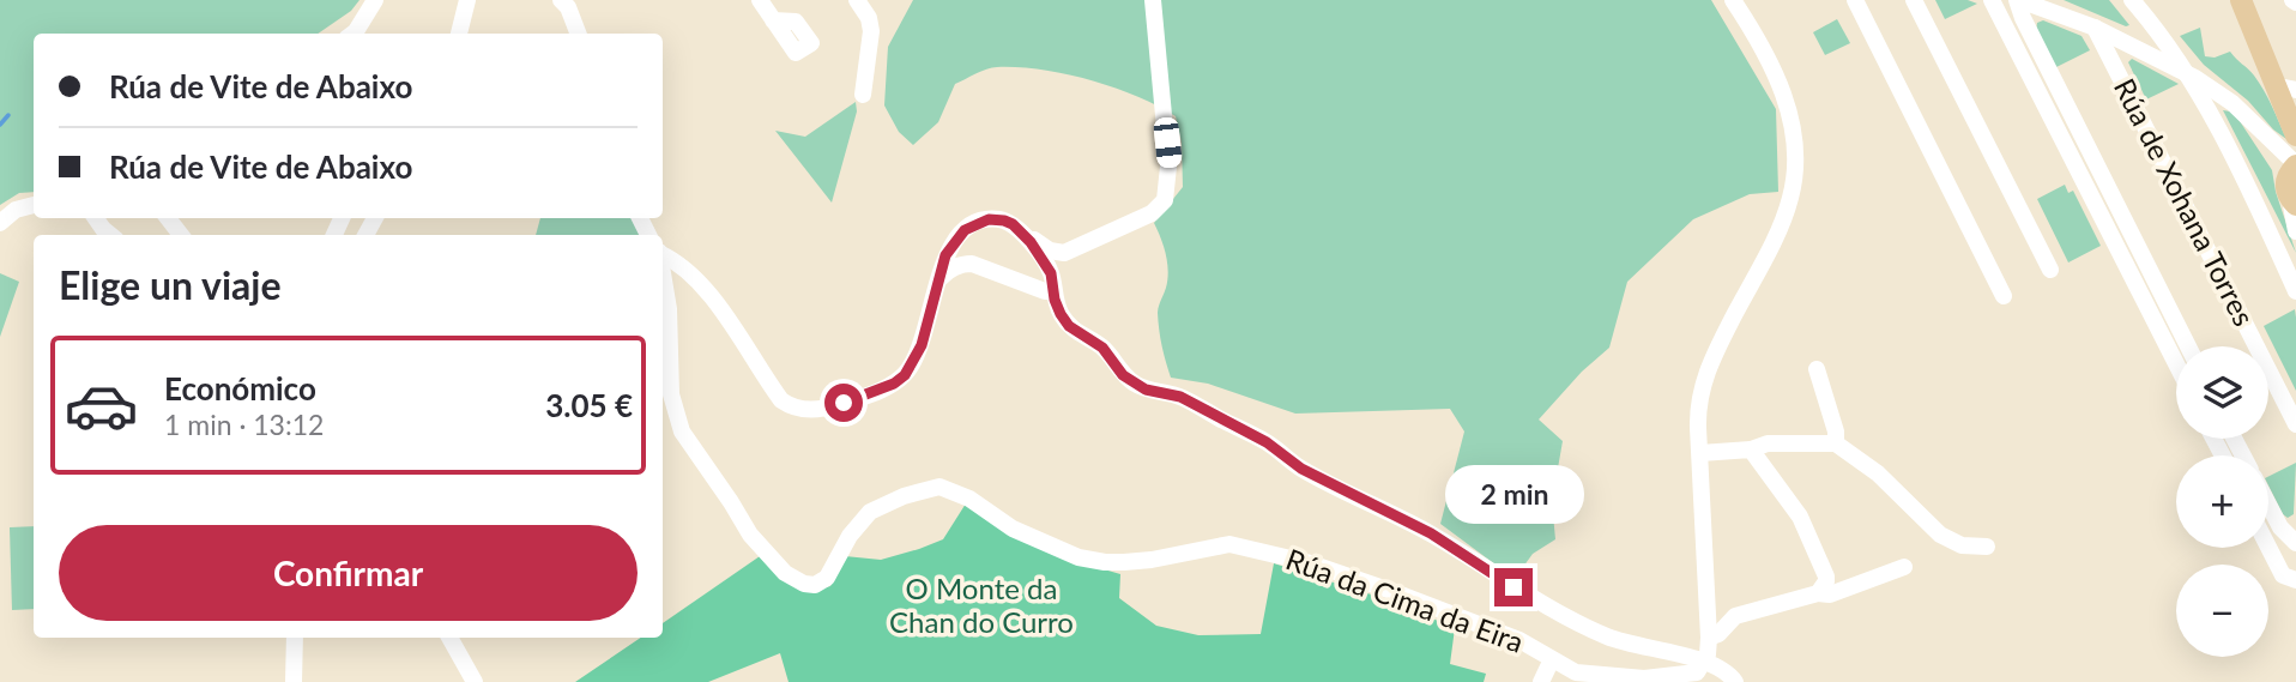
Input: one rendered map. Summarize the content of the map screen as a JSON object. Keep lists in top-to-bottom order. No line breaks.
{"streets":{"street":["Rúa de Xohana Torres","Rúa da Cima da Eira"]},"parks":["O Monte da Chan do Curro"],"page":{"banner":["Rúa de Vite de Abaixo","Rúa de Vite de Abaixo"],"heading":"Elige un viaje","list":[{"name":"Económico","note":"1 min · 13:12","value":"3.05 €"}],"map_buttons":["+","−"],"bubble":"2 min","buttons":"Confirmar"}}
